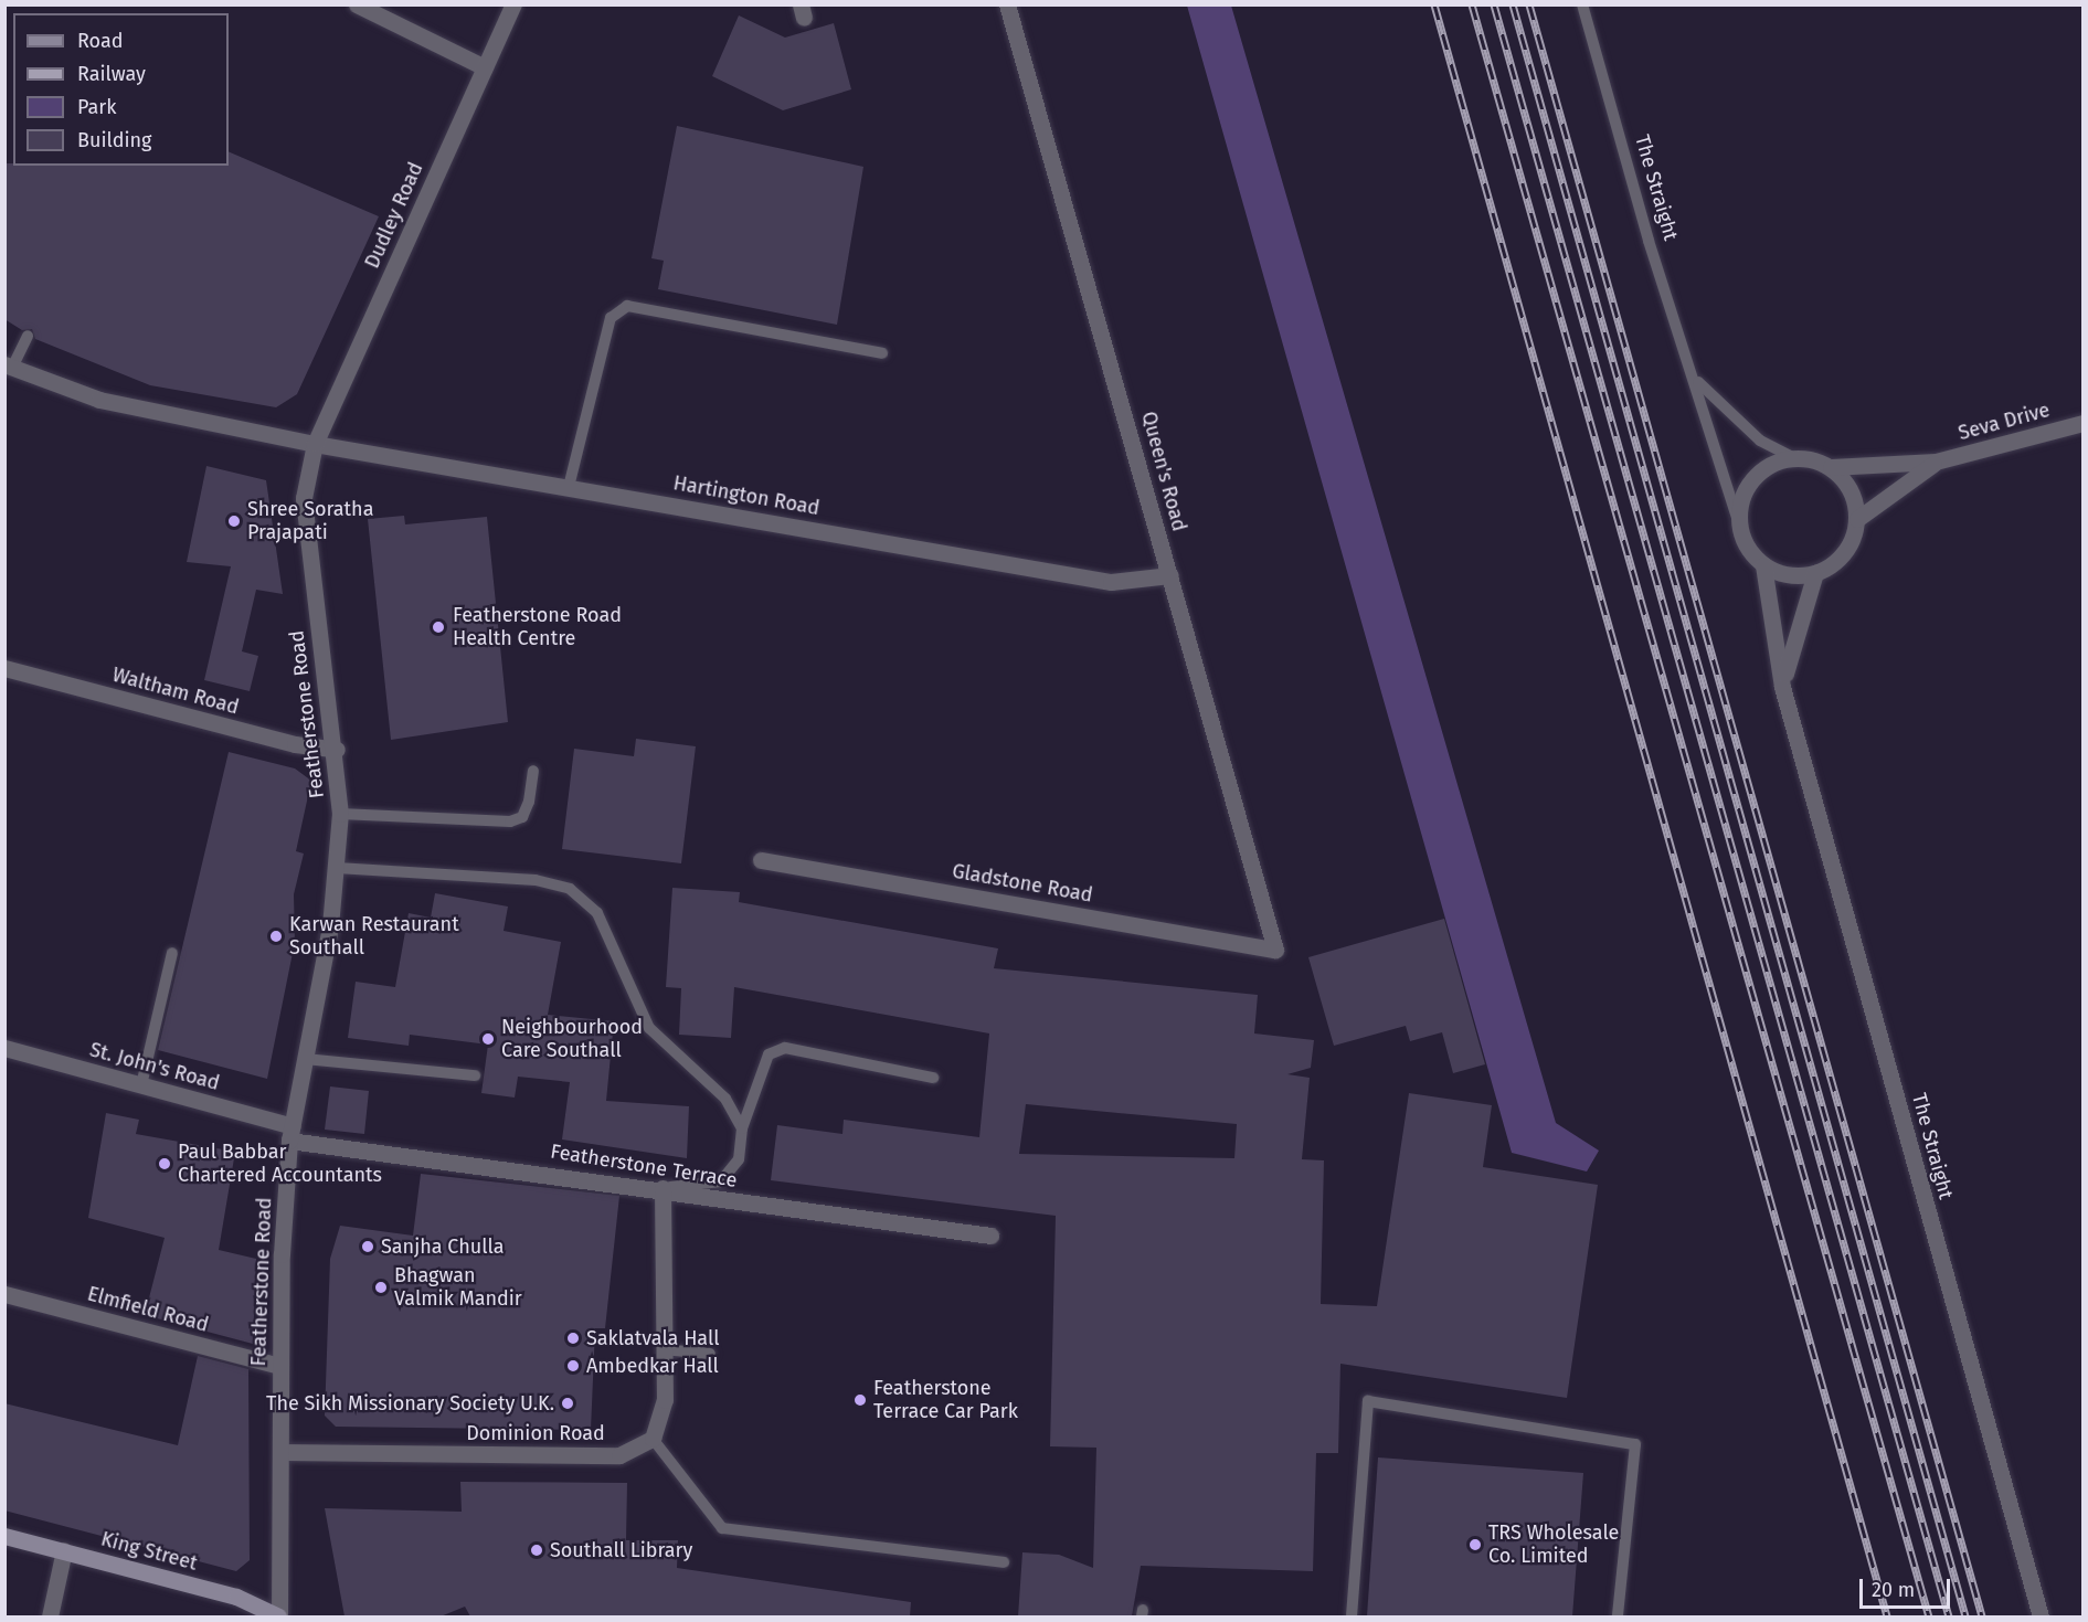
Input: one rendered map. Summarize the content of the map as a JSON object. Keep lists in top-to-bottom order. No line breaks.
{"streets":{"street":["The Straight","Dudley Road","Seva Drive","Queen's Road","Hartington Road","Waltham Road","Featherstone Road","Gladstone Road","St. John's Road","Featherstone Terrace","Elmfield Road","Dominion Road","King Street"]},"crossings":[["The Straight","Seva Drive"],["Dudley Road","Hartington Road"],["Dudley Road","Featherstone Road"],["Queen's Road","Hartington Road"],["Queen's Road","Gladstone Road"],["Hartington Road","Featherstone Road"],["Waltham Road","Featherstone Road"],["Featherstone Road","St. John's Road"],["Featherstone Road","Featherstone Terrace"],["Featherstone Road","Elmfield Road"],["Featherstone Road","Dominion Road"],["Featherstone Road","King Street"],["St. John's Road","Featherstone Terrace"]],"places":["Shree Soratha Prajapati","Featherstone Road Health Centre","Karwan Restaurant Southall","Neighbourhood Care Southall","Paul Babbar Chartered Accountants","Sanjha Chulla","Bhagwan Valmik Mandir","Saklatvala Hall","Ambedkar Hall","Featherstone Terrace Car Park","The Sikh Missionary Society U.K.","TRS Wholesale Co. Limited","Southall Library"],"legend":["Road","Railway","Park","Building"],"scale_bar":"20 m"}
